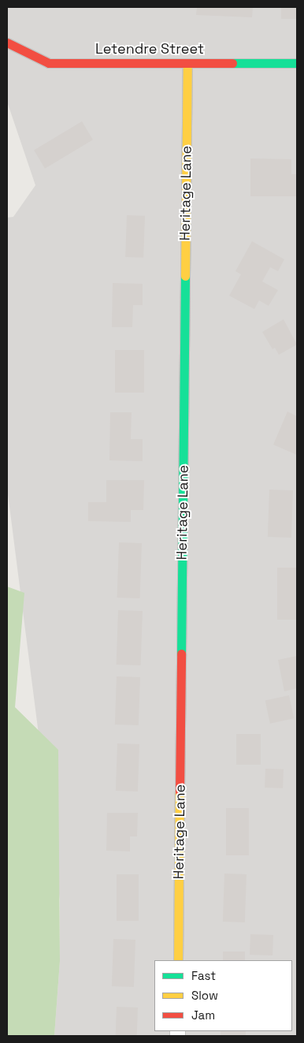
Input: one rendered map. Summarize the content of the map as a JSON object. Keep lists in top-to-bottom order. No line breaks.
{"streets":{"street":["Letendre Street","Heritage Lane"]},"crossings":[["Letendre Street","Heritage Lane"]],"legend":["Fast","Slow","Jam"]}
